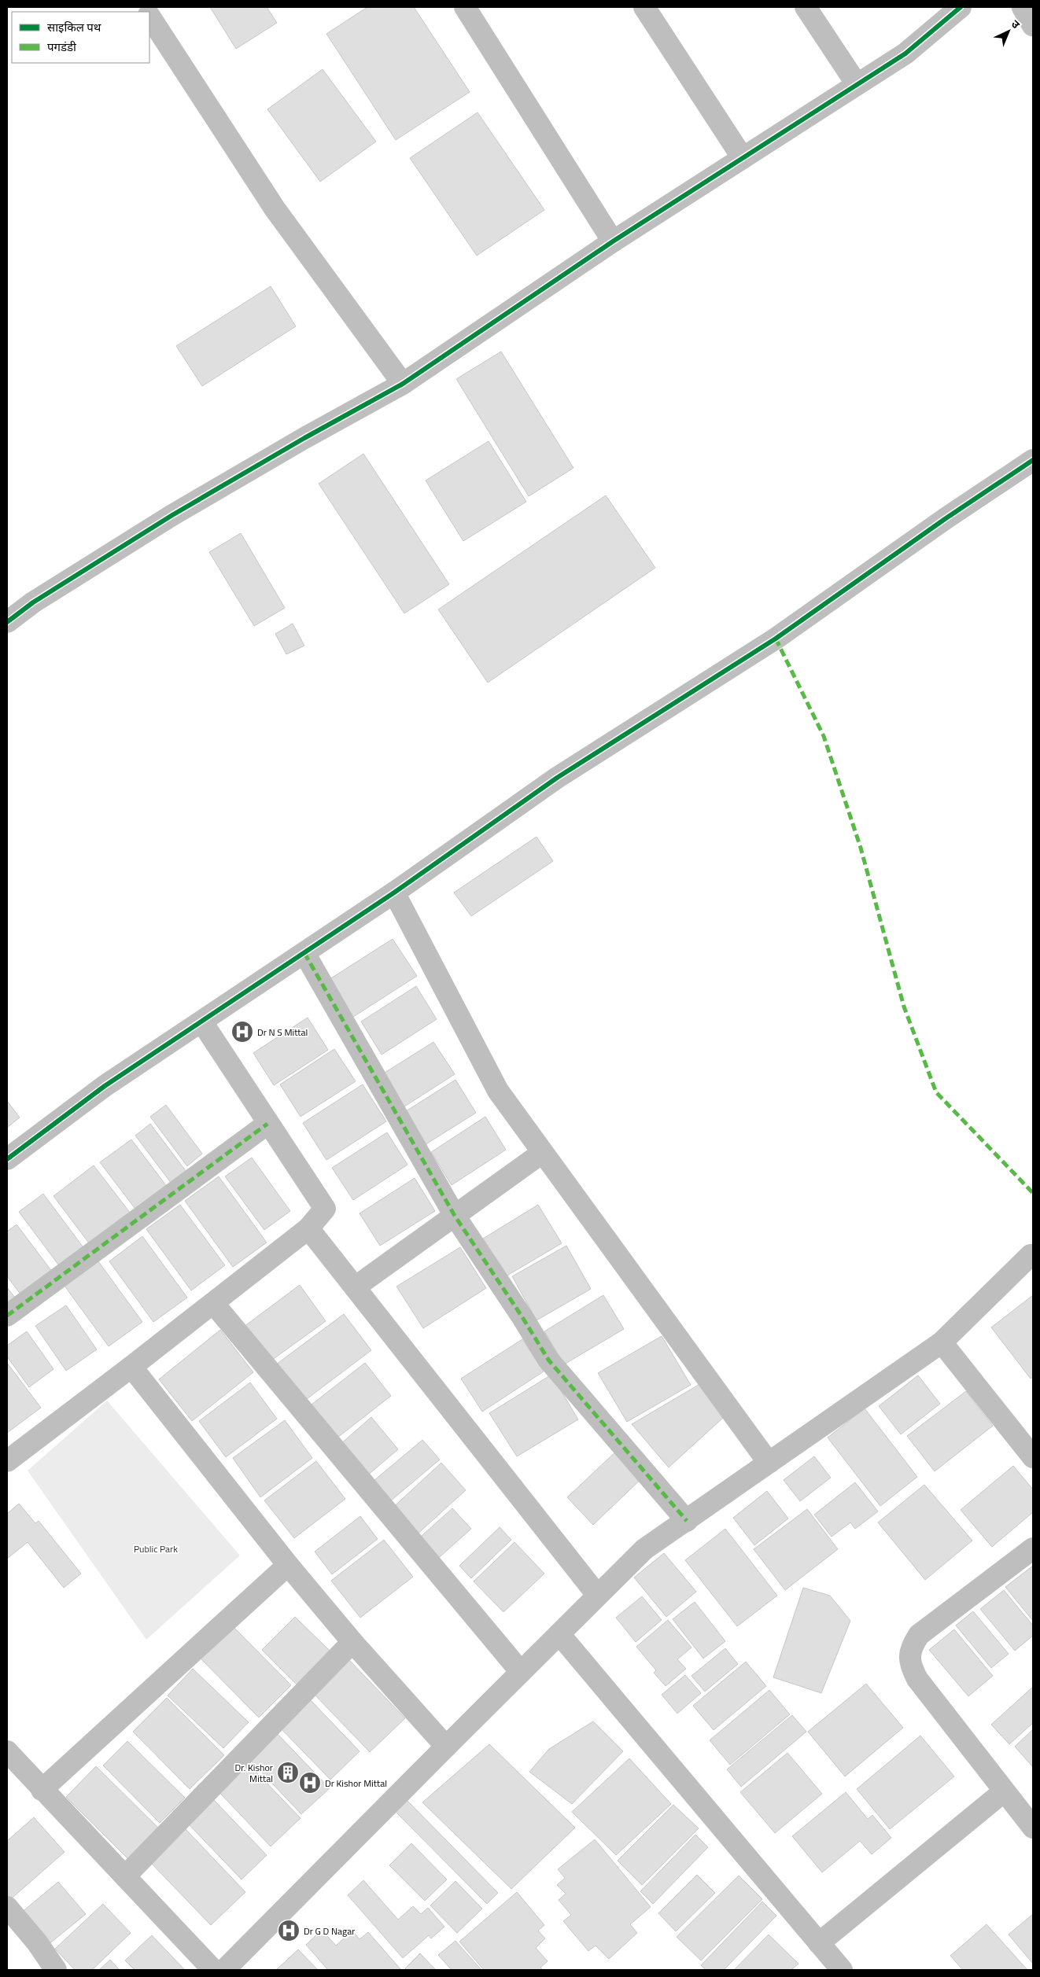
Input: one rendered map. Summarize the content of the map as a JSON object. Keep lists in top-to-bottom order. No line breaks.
{"parks":["Public Park"],"places":{"hospital":["Dr N S Mittal","Dr Kishor Mittal","Dr G D Nagar"],"building":["Dr. Kishor Mittal"]},"legend":["साइकिल पथ","पगडंडी"],"north":"top right"}
